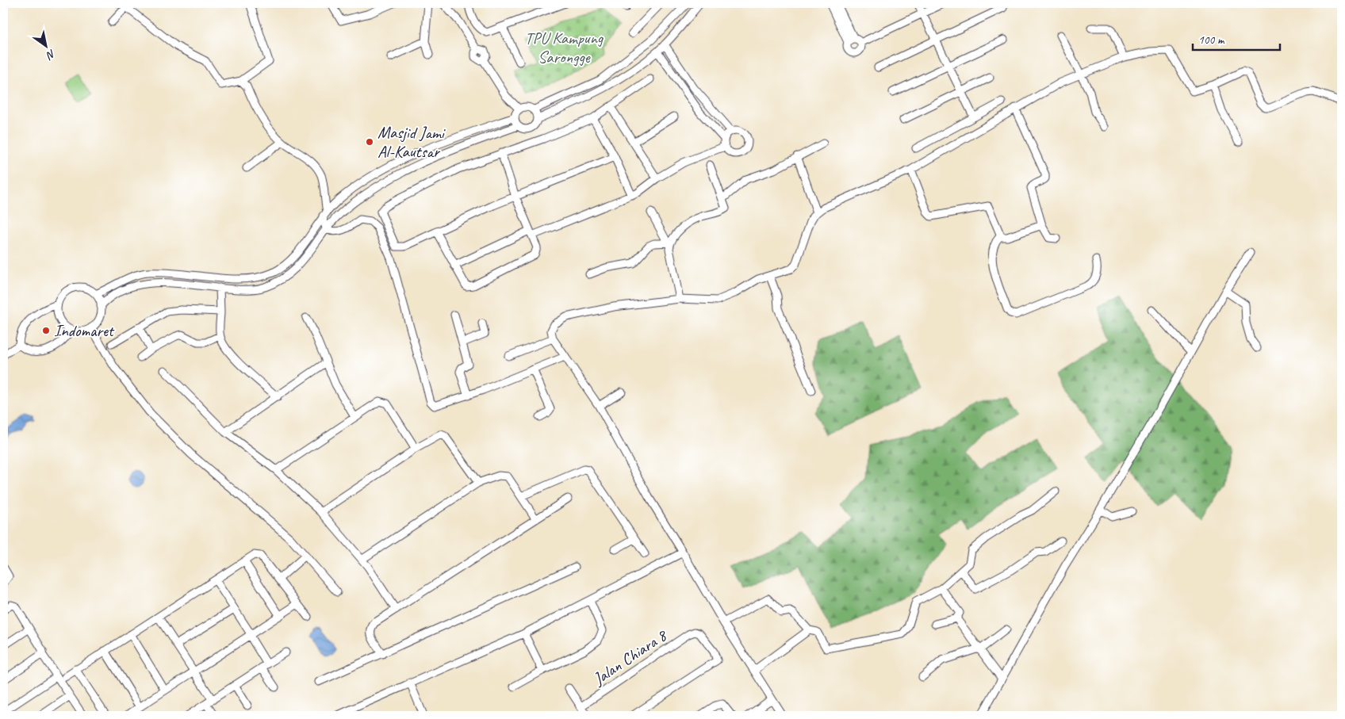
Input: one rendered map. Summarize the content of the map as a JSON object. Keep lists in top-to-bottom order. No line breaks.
{"streets":{"street":["Jalan Chiara 8"]},"parks":["TPU Kampung Sarongge"],"places":["Masjid Jami Al-Kautsar","Indomaret"],"scale_bar":"100 m","north":"bottom right"}
